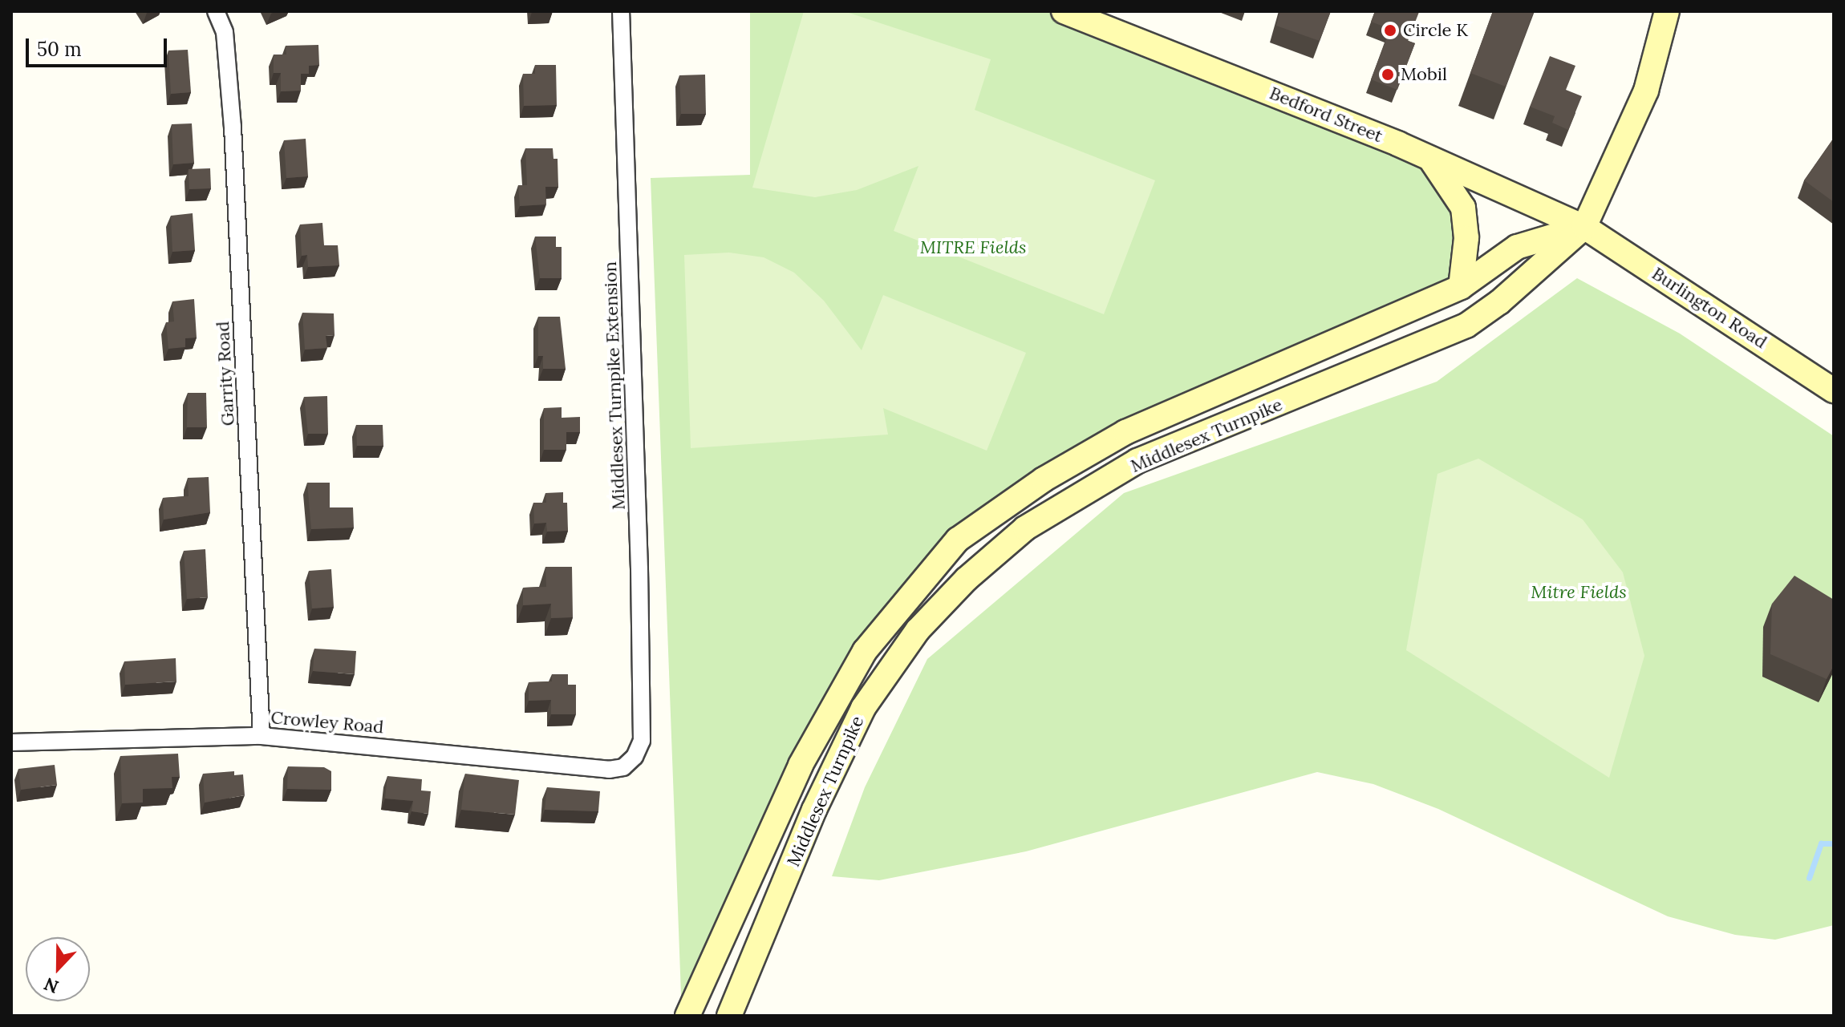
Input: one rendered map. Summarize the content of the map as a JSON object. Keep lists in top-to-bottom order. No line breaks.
{"streets":{"main road":["Bedford Street","Burlington Road","Middlesex Turnpike"],"street":["Garrity Road","Middlesex Turnpike Extension","Crowley Road"]},"crossings":[["Bedford Street","Burlington Road"],["Bedford Street","Middlesex Turnpike"],["Burlington Road","Middlesex Turnpike"],["Garrity Road","Crowley Road"],["Middlesex Turnpike Extension","Crowley Road"]],"parks":["MITRE Fields","Mitre Fields"],"places":["Circle K","Mobil"],"scale_bar":"50 m","north":"bottom"}
